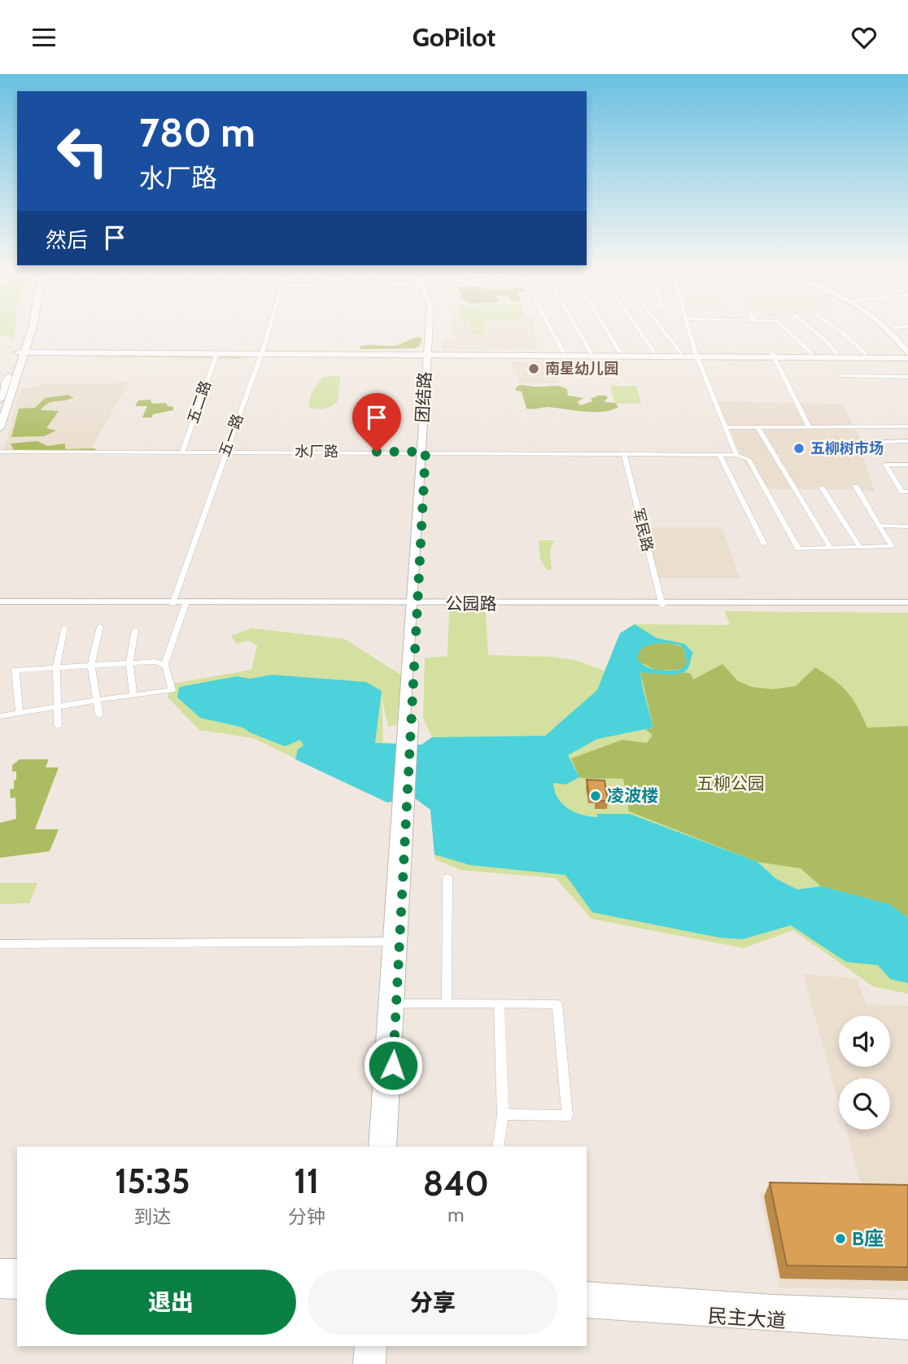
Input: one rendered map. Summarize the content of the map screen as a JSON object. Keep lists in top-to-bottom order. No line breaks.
{"streets":{"main road":["团结路","民主大道"],"street":["五二路","五一路","水厂路","军民路","公园路"]},"crossings":[["团结路","水厂路"],["团结路","公园路"],["五二路","水厂路"],["五一路","水厂路"],["五一路","公园路"],["水厂路","军民路"],["军民路","公园路"]],"parks":["五柳公园"],"places":["南星幼儿园","五柳树市场","凌波楼","B座"],"page":{"header":"GoPilot","turn":["780 m","水厂路"],"then":"然后","eta":["15:35","到达","11","分钟","840","m"],"buttons":["退出","分享"]}}
